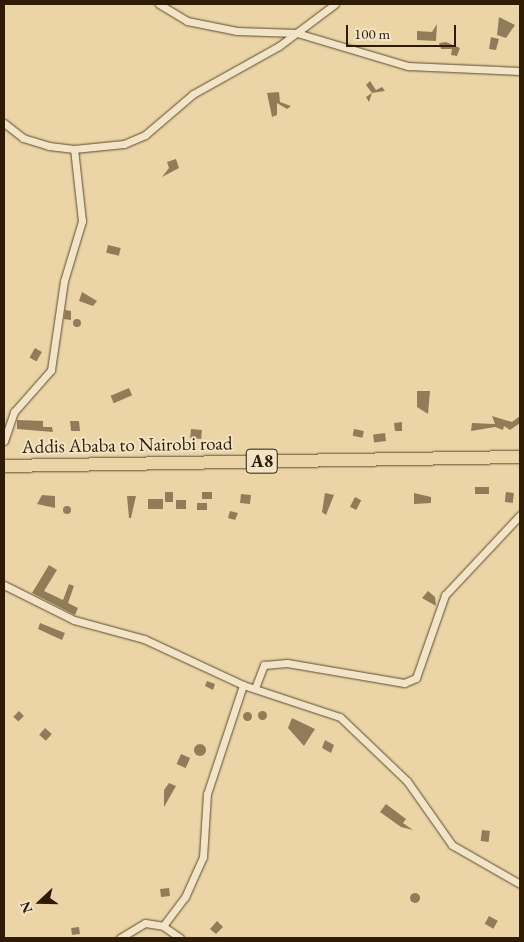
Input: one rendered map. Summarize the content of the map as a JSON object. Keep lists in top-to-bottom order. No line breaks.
{"streets":{"highway":["Addis Ababa to Nairobi road","A8"]},"scale_bar":"100 m","north":"left"}
